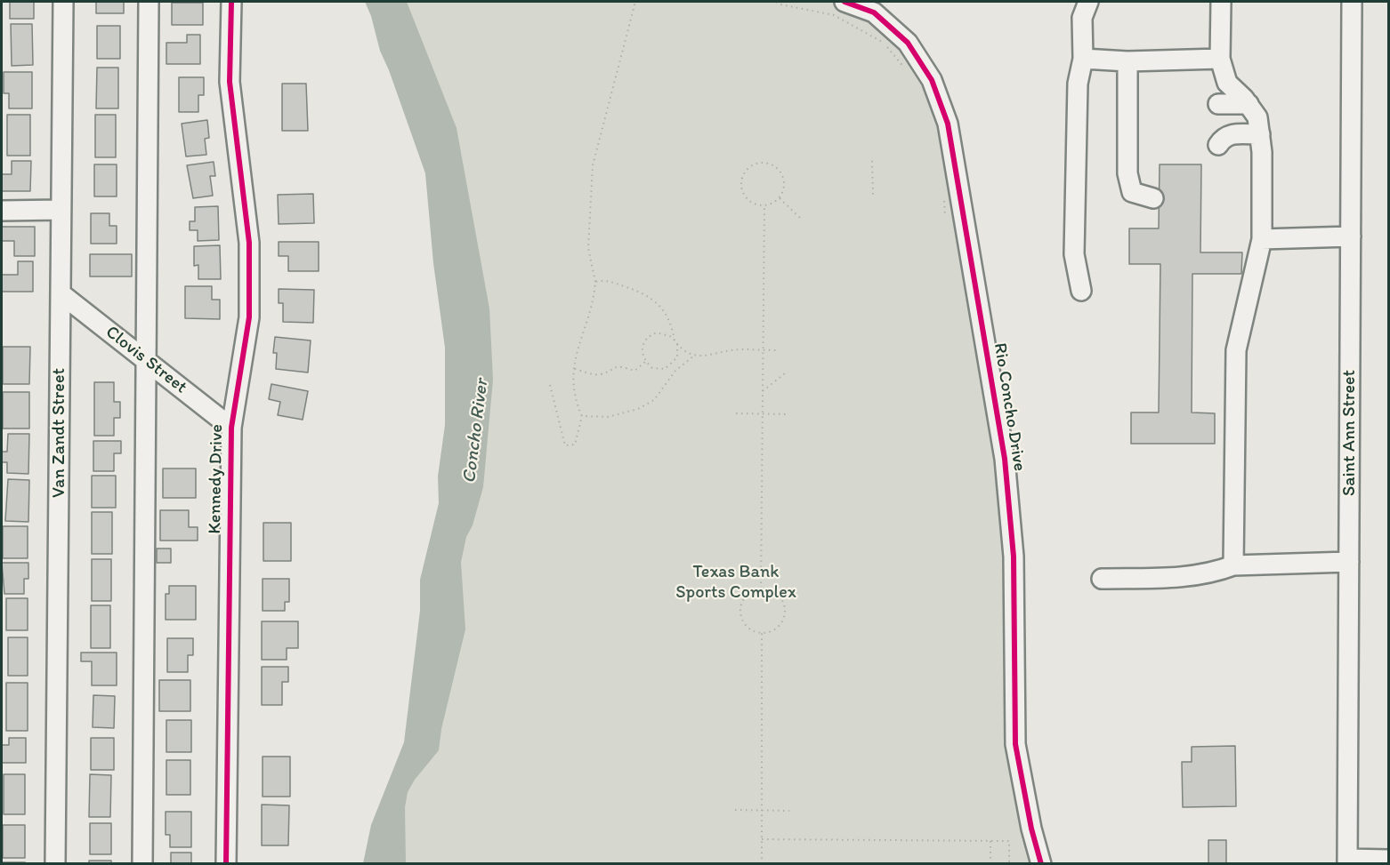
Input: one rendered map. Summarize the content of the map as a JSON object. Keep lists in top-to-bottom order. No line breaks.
{"streets":{"street":["Clovis Street","Rio Concho Drive","Van Zandt Street","Saint Ann Street","Kennedy Drive"]},"crossings":[["Clovis Street","Van Zandt Street"],["Clovis Street","Kennedy Drive"]],"water":["Concho River"],"parks":["Texas Bank Sports Complex"]}
